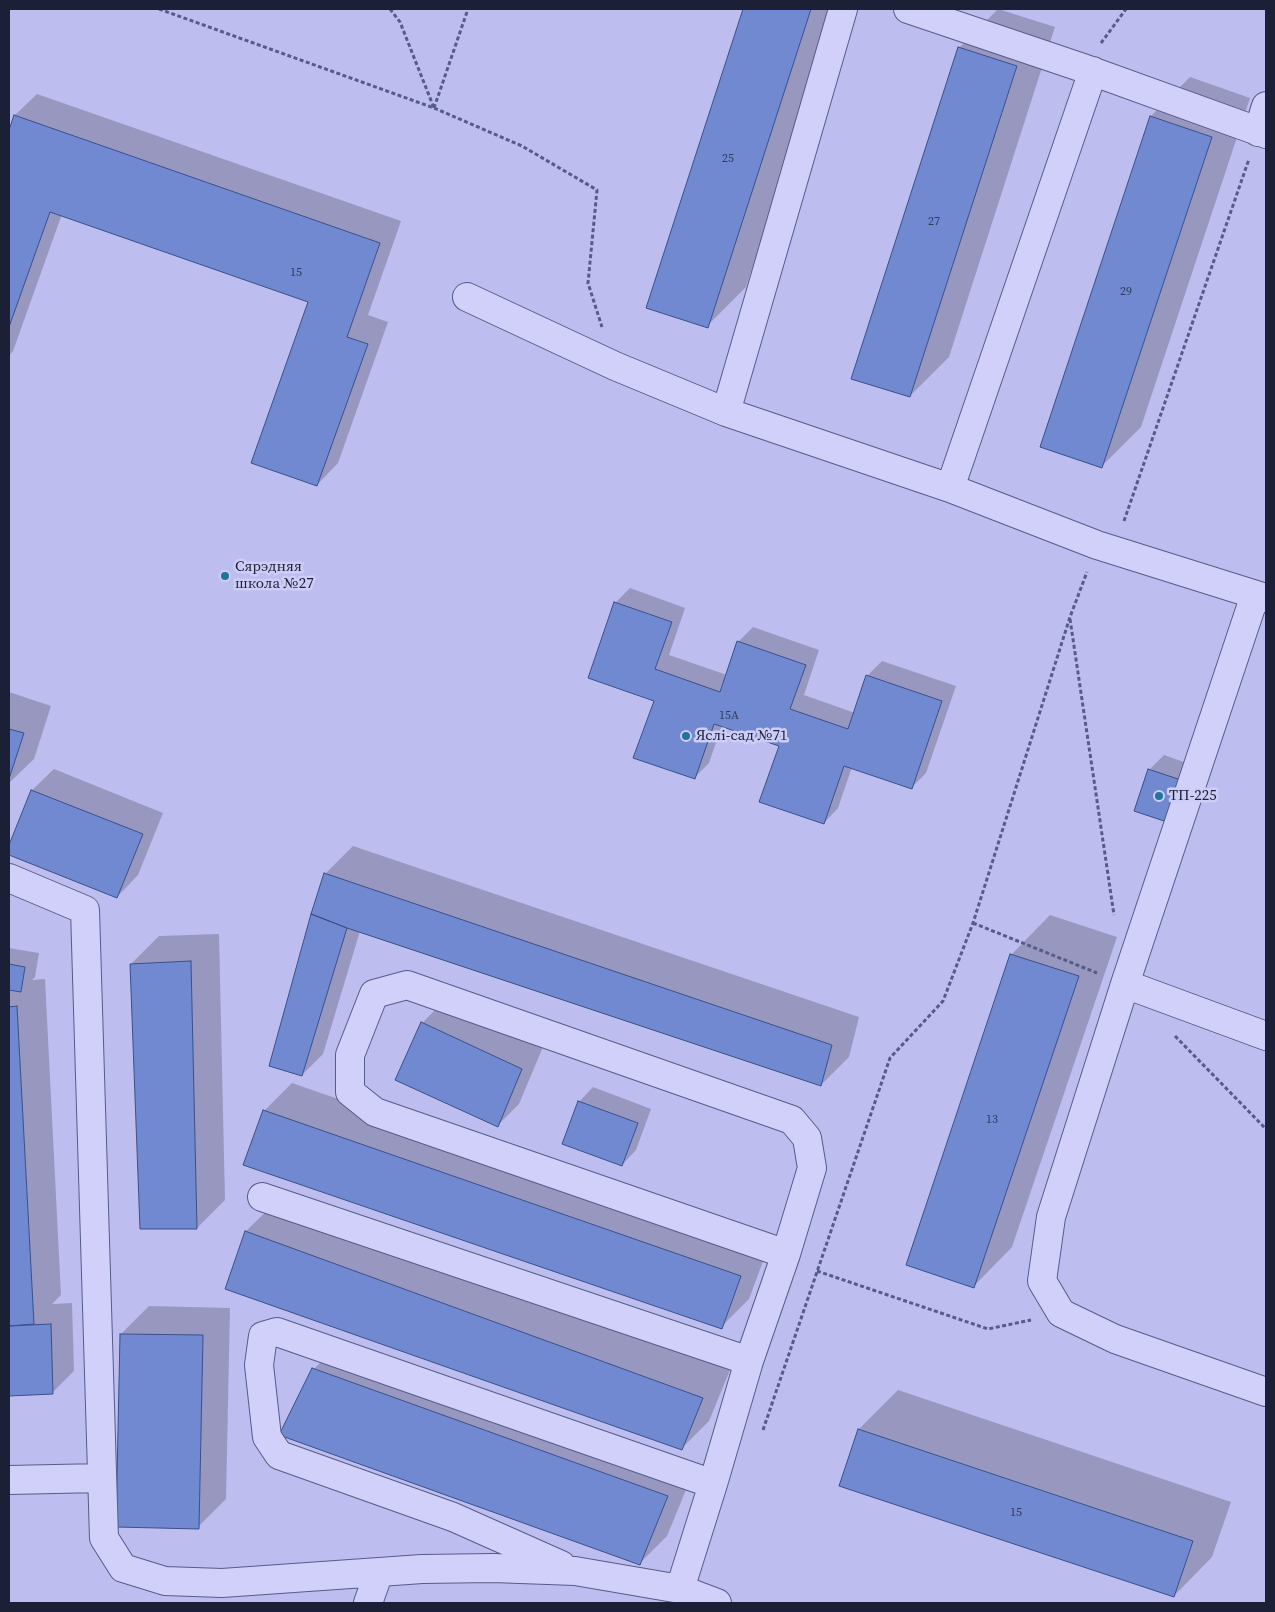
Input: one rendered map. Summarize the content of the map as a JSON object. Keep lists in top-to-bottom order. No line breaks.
{"places":["Сярэдняя школа №27","Яслі-сад №71","ТП-225"],"house_numbers":["25","27","15","29","15А","13","15"]}
